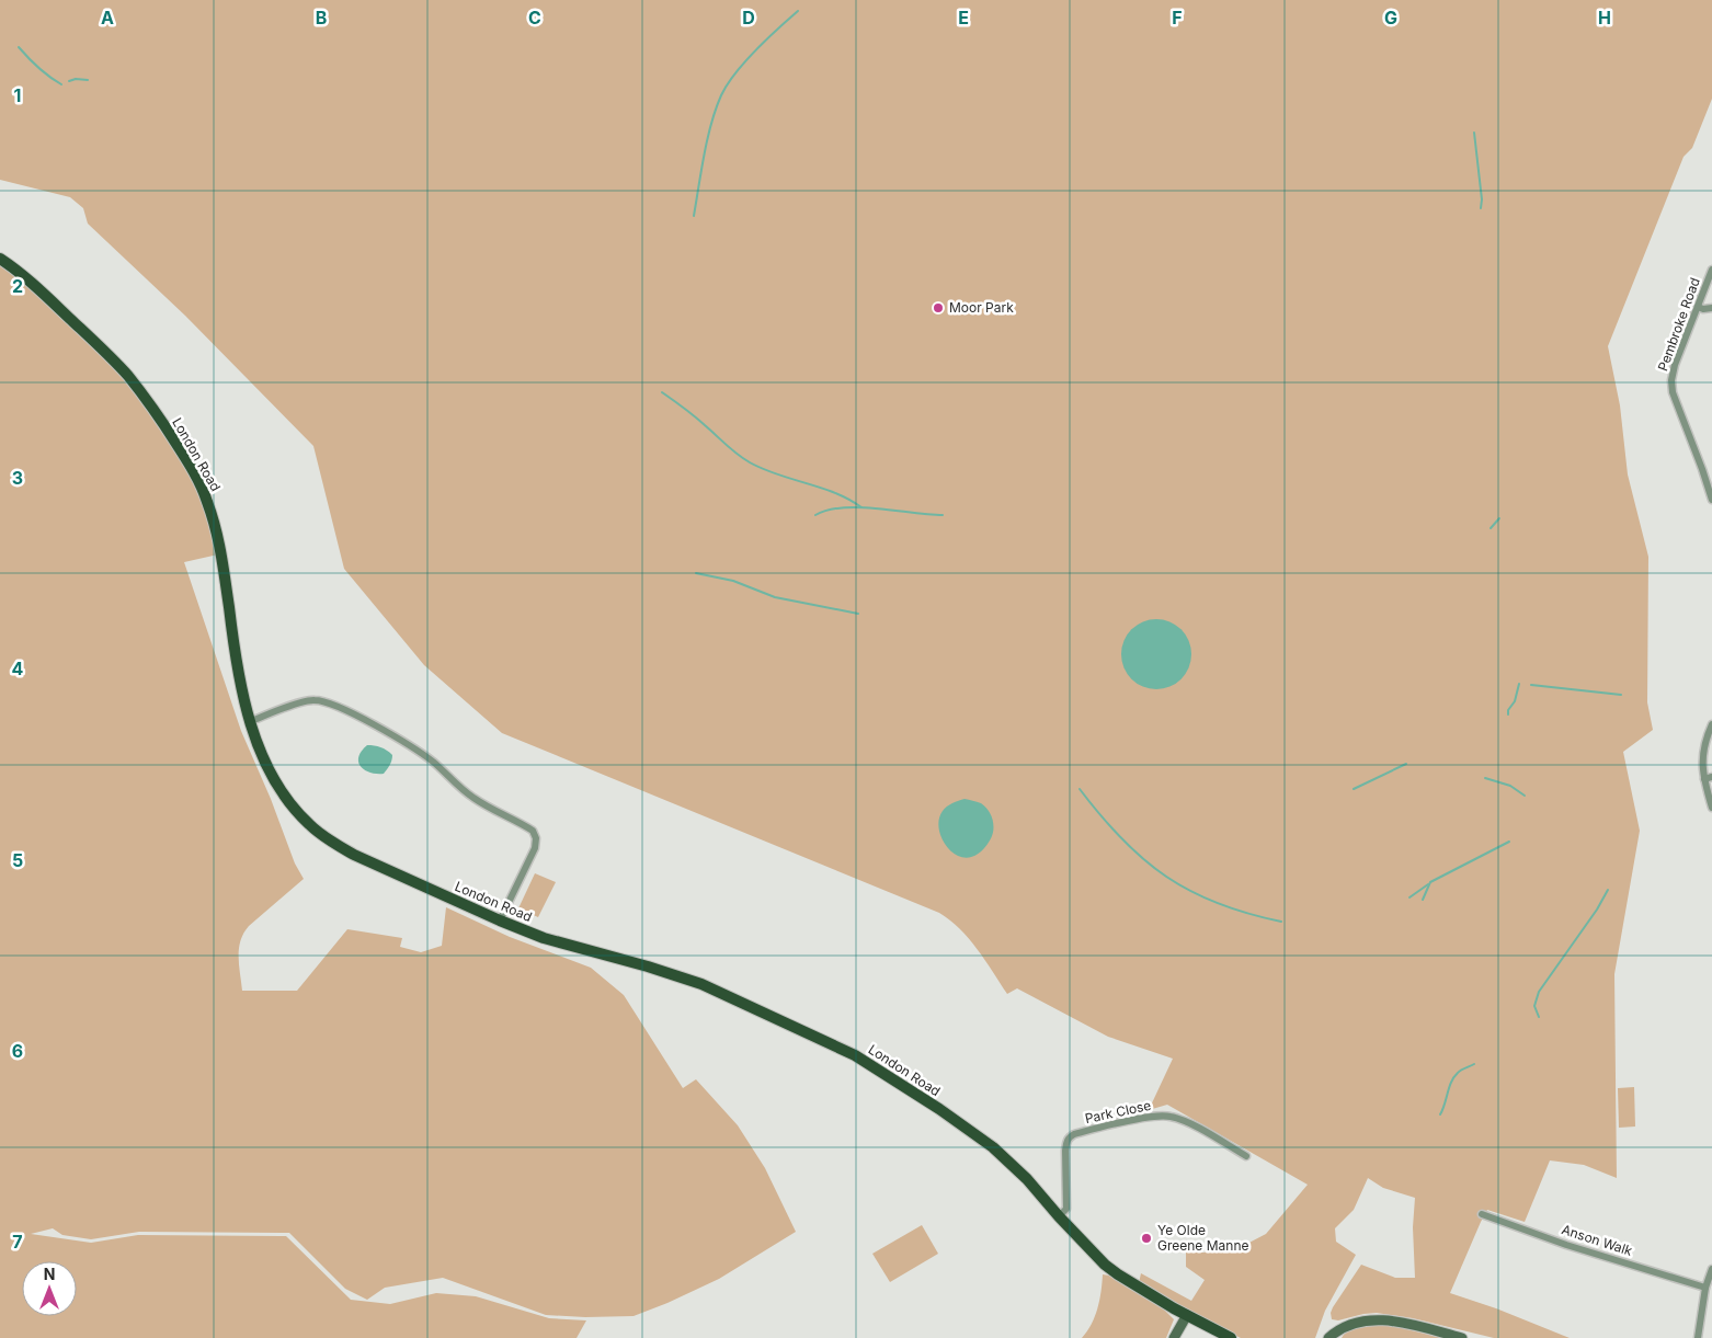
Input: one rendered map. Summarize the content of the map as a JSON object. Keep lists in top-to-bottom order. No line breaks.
{"streets":{"main road":["London Road"],"street":["Pembroke Road","Park Close","Anson Walk"]},"crossings":[["London Road","Park Close"]],"places":["Moor Park","Ye Olde Greene Manne"],"north":"top","grid":{"columns":["A","B","C","D","E","F","G","H"],"rows":["1","2","3","4","5","6","7"]}}
